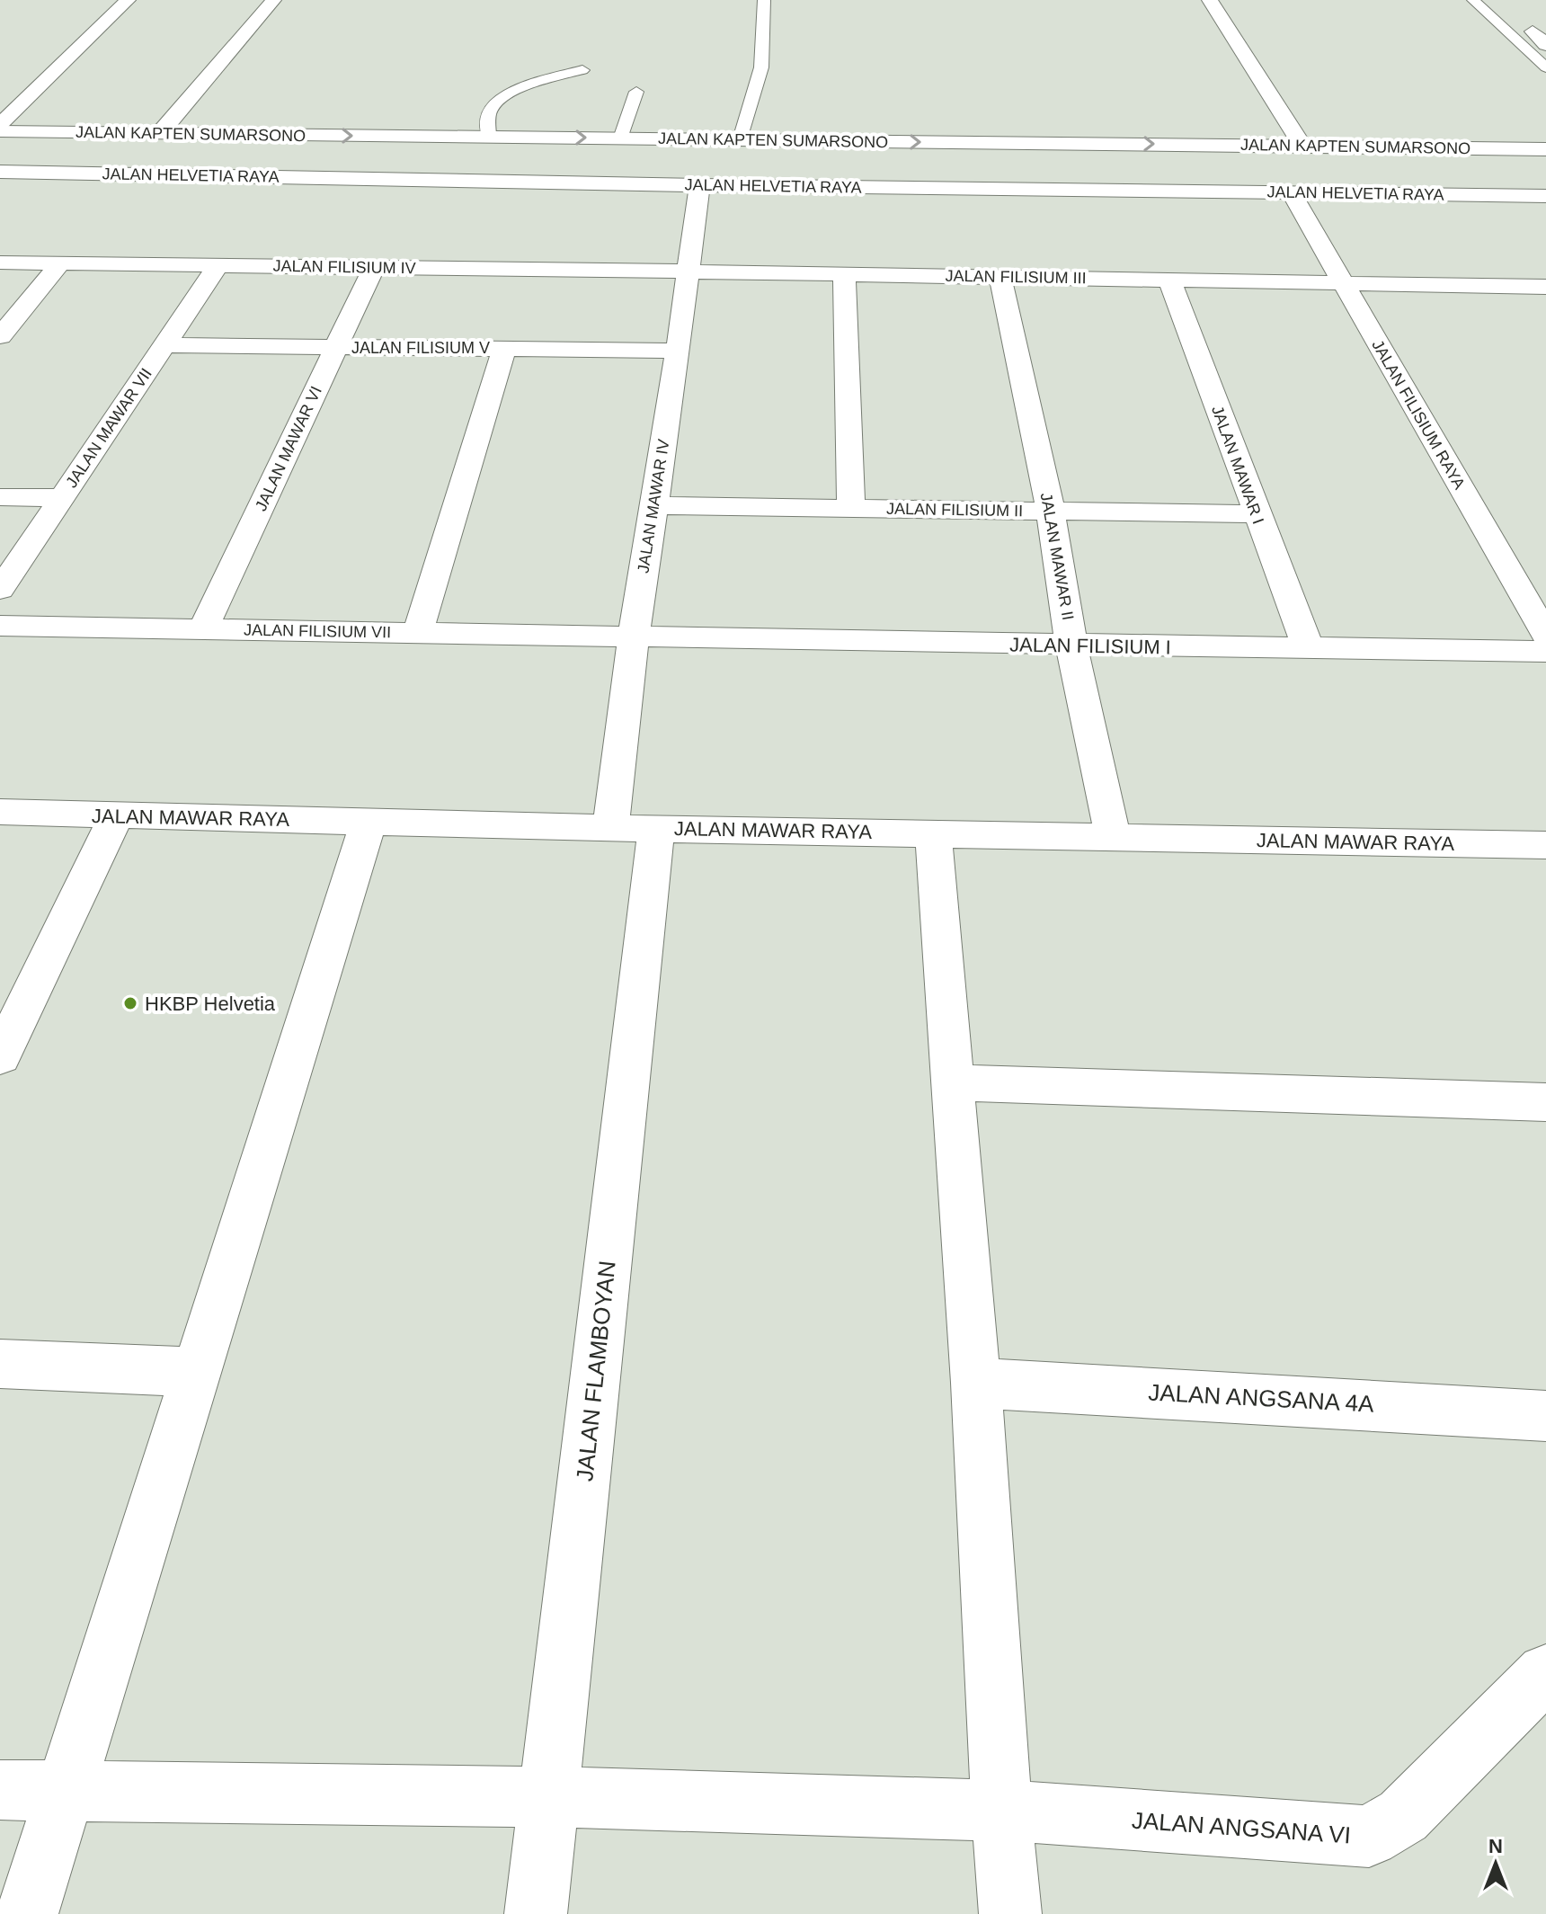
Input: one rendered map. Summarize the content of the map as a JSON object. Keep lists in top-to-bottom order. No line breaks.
{"streets":{"main road":["JALAN KAPTEN SUMARSONO","JALAN HELVETIA RAYA","JALAN FILISIUM IV","JALAN FILISIUM III","JALAN FILISIUM V","JALAN FILISIUM RAYA","JALAN MAWAR VII","JALAN MAWAR VI","JALAN MAWAR I","JALAN MAWAR IV","JALAN FILISIUM II","JALAN MAWAR II","JALAN FILISIUM VII","JALAN FILISIUM I","JALAN MAWAR RAYA","JALAN FLAMBOYAN","JALAN ANGSANA 4A","JALAN ANGSANA VI"]},"crossings":[["JALAN HELVETIA RAYA","JALAN FILISIUM RAYA"],["JALAN HELVETIA RAYA","JALAN MAWAR IV"],["JALAN FILISIUM IV","JALAN FILISIUM III"],["JALAN FILISIUM IV","JALAN MAWAR VII"],["JALAN FILISIUM IV","JALAN MAWAR VI"],["JALAN FILISIUM IV","JALAN MAWAR IV"],["JALAN FILISIUM III","JALAN FILISIUM RAYA"],["JALAN FILISIUM III","JALAN MAWAR I"],["JALAN FILISIUM III","JALAN MAWAR IV"],["JALAN FILISIUM III","JALAN MAWAR II"],["JALAN FILISIUM V","JALAN MAWAR VII"],["JALAN FILISIUM V","JALAN MAWAR VI"],["JALAN FILISIUM V","JALAN MAWAR IV"],["JALAN MAWAR VI","JALAN FILISIUM VII"],["JALAN MAWAR I","JALAN FILISIUM II"],["JALAN MAWAR I","JALAN FILISIUM I"],["JALAN MAWAR IV","JALAN FILISIUM II"],["JALAN MAWAR IV","JALAN FILISIUM VII"],["JALAN MAWAR IV","JALAN FILISIUM I"],["JALAN MAWAR IV","JALAN MAWAR RAYA"],["JALAN MAWAR IV","JALAN FLAMBOYAN"],["JALAN FILISIUM II","JALAN MAWAR II"],["JALAN MAWAR II","JALAN FILISIUM I"],["JALAN MAWAR II","JALAN MAWAR RAYA"],["JALAN FILISIUM VII","JALAN FILISIUM I"],["JALAN MAWAR RAYA","JALAN FLAMBOYAN"],["JALAN FLAMBOYAN","JALAN ANGSANA VI"]],"one_way":["JALAN KAPTEN SUMARSONO"],"places":["HKBP Helvetia"],"north":"top"}
